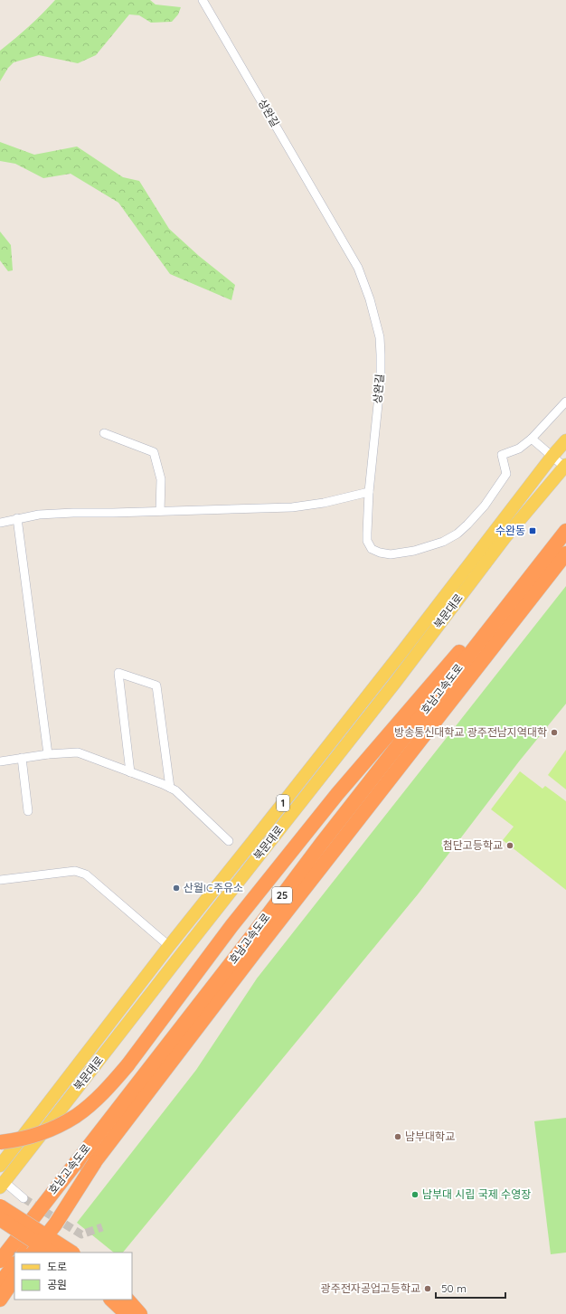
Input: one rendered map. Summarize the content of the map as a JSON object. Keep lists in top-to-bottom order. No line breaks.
{"streets":{"highway":["호남고속도로","25"],"main road":["북문대로","1"],"street":["상완길"]},"places":{"transit":["수완동"],"other":["방송통신대학교 광주전남지역대학","첨단고등학교","산월IC주유소","남부대학교","남부대 시립 국제 수영장","광주전자공업고등학교"]},"legend":["도로","공원"],"scale_bar":"50 m"}
